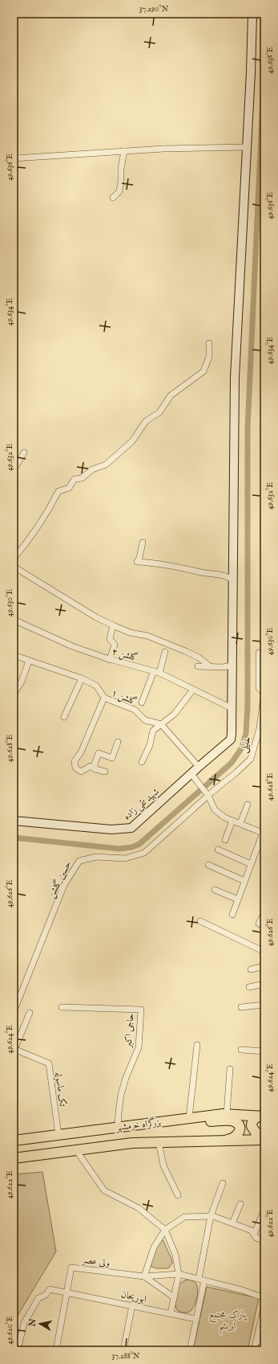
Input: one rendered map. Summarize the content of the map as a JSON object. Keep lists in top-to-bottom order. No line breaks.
{"streets":{"highway":["بزرگراه خرمشهر"],"main road":["شهید تقی زاده"],"street":["گلشن ۲","گلشن ۱","خلیلی","حسین گلشن","حاجی اکبر","تک ماسوله","ولی عصر","ابوریحان"]},"crossings":[["گلشن ۲","شهید تقی زاده"],["خلیلی","حسین گلشن"],["حاجی اکبر","بزرگراه خرمشهر"],["تک ماسوله","بزرگراه خرمشهر"],["ولی عصر","ابوریحان"]],"parks":["پارک مجتمع ابریشم"],"north":"left","coordinates":["37.290°N","49.638°E","49.636°E","49.634°E","49.632°E","49.630°E","49.628°E","49.626°E","49.624°E","49.622°E","49.620°E","37.288°N"]}
